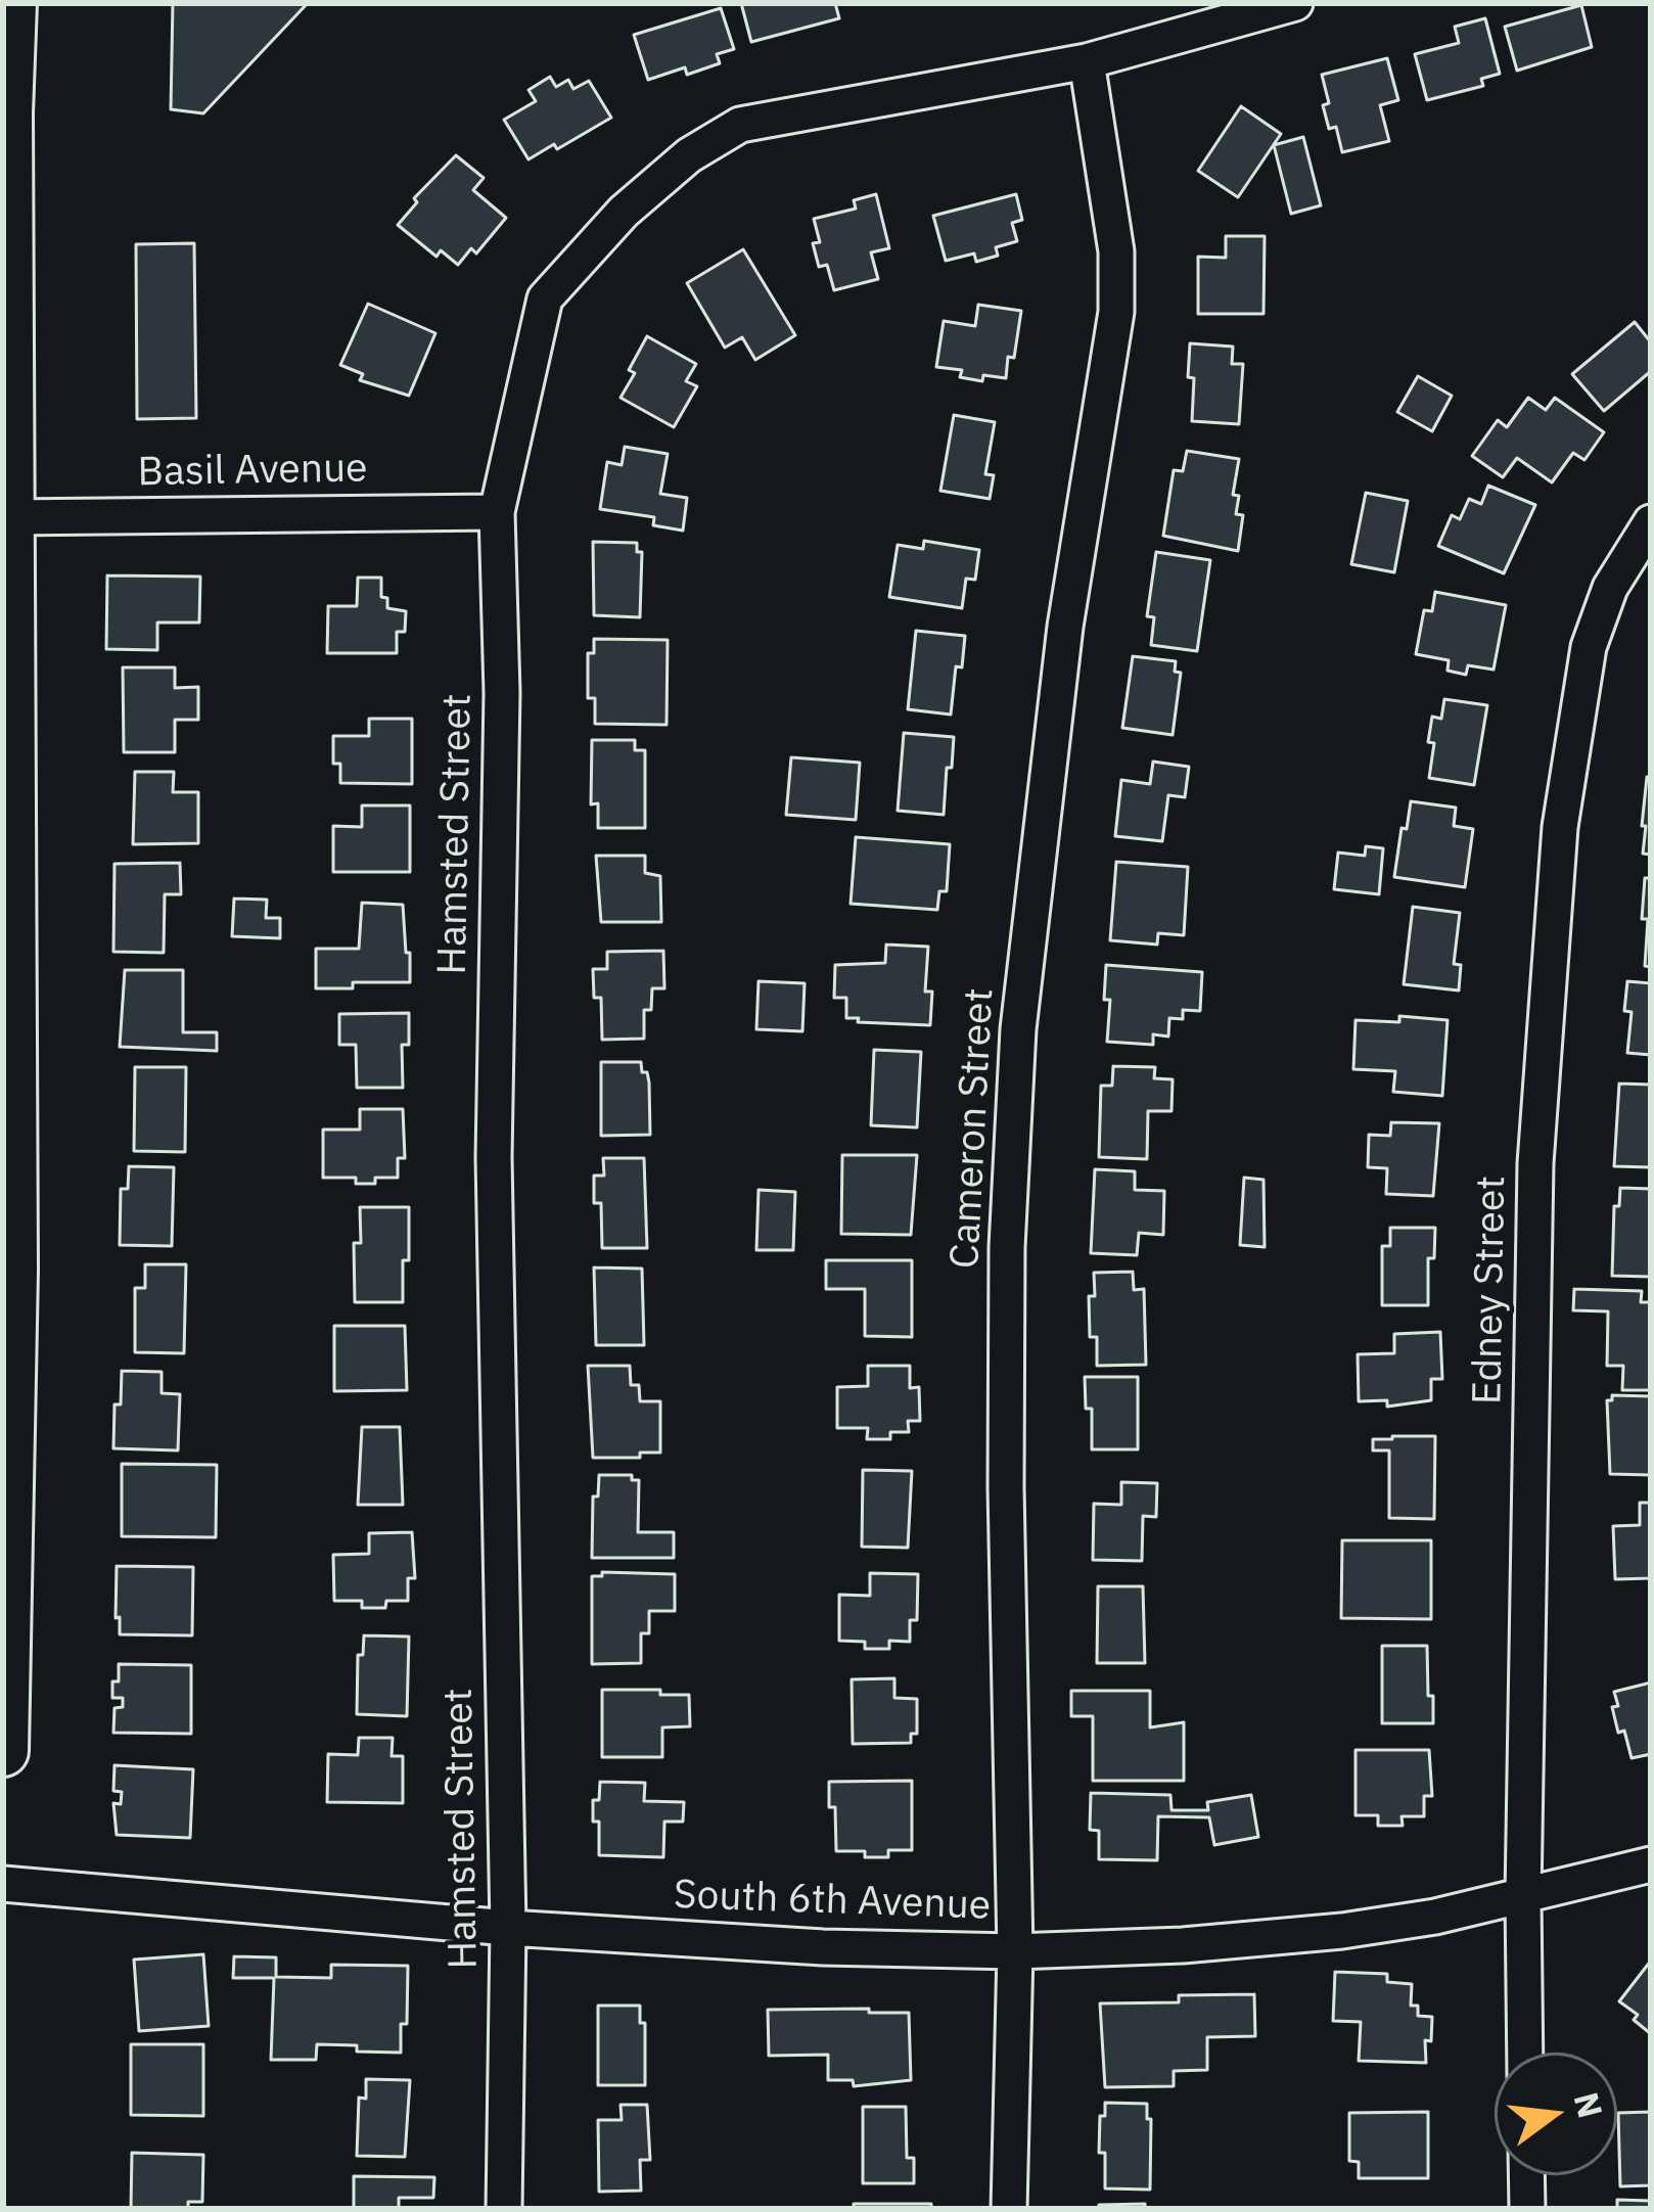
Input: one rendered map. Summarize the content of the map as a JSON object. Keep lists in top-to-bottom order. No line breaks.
{"streets":{"street":["Basil Avenue","Hamsted Street","Cameron Street","Edney Street","South 6th Avenue"]},"crossings":[["Basil Avenue","Hamsted Street"],["Hamsted Street","Cameron Street"],["Hamsted Street","South 6th Avenue"],["Cameron Street","South 6th Avenue"],["Edney Street","South 6th Avenue"]],"north":"right"}
